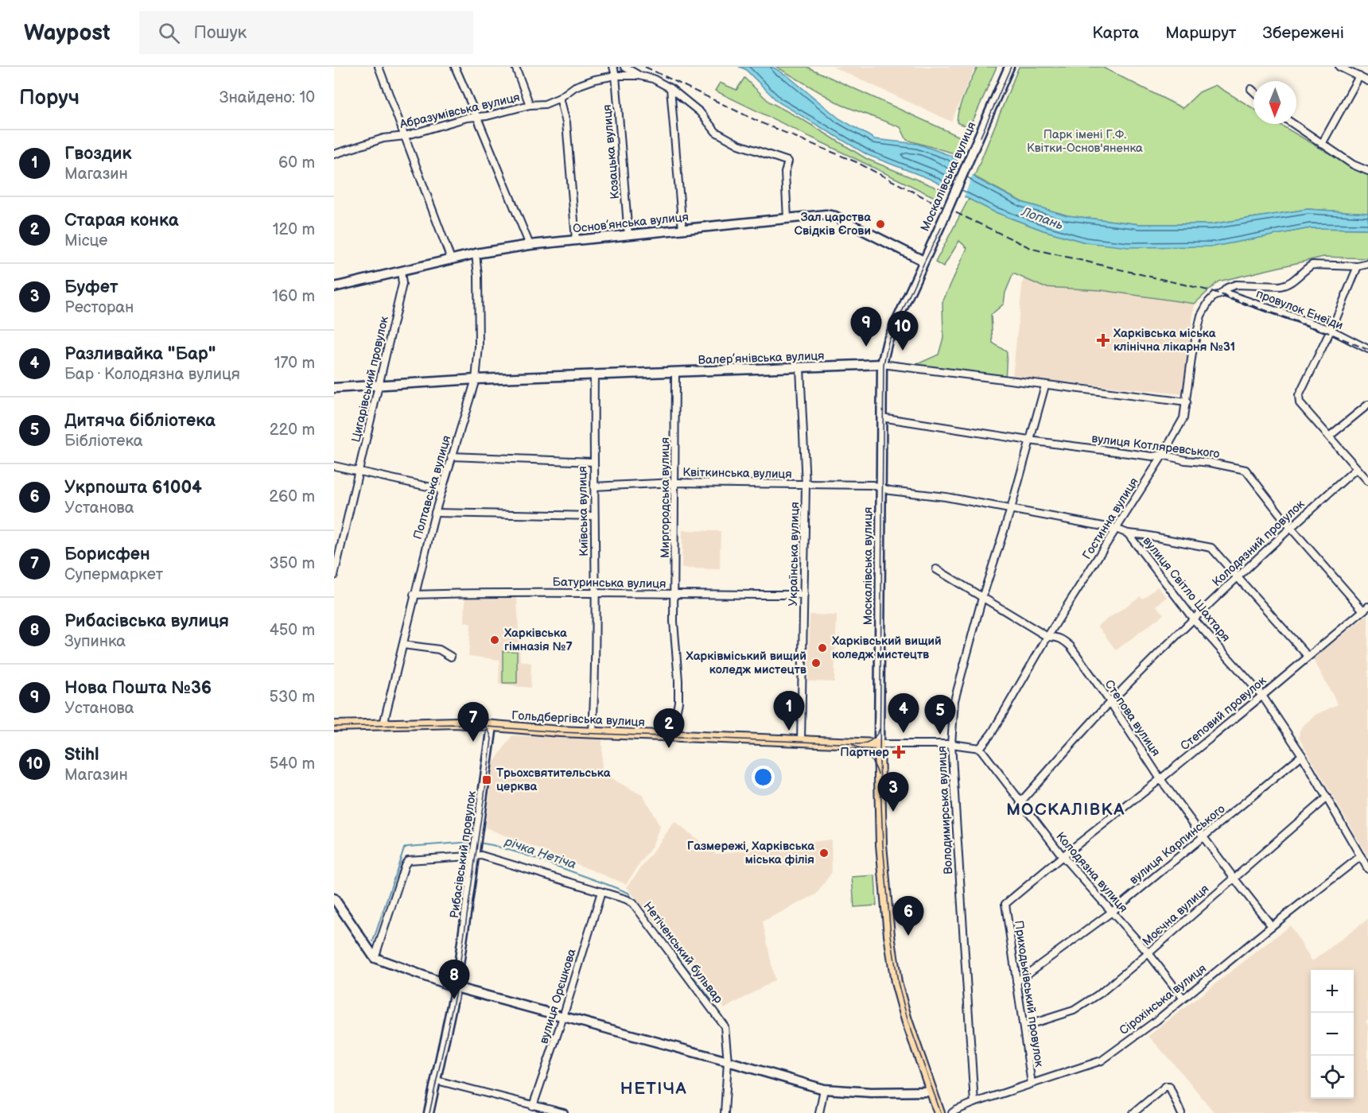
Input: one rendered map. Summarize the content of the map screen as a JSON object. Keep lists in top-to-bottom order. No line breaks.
{"streets":{"main road":["Москалівська вулиця","Гольдбергівська вулиця"],"street":["Абразумівська вулиця","Козацька вулиця","Основ’янська вулиця","провулок Енеїди","Валер’янівська вулиця","Цигарівський провулок","вулиця Котляревського","Квіткинська вулиця","Полтавська вулиця","Миргородська вулиця","Київська вулиця","Гостинна вулиця","Колодязний провулок","Українська вулиця","Батуринська вулиця","вулиця Світло Шахтаря","Степовий провулок","Степова вулиця","Володимирська вулиця","вулиця Карпинського","Рибасівський провулок","Колодязна вулиця","Моєчна вулиця","Нетіченський бульвар","Приходьківський провулок","вулиця Орєшкова","Сірохінська вулиця"]},"crossings":[["Абразумівська вулиця","Козацька вулиця"],["Козацька вулиця","Основ’янська вулиця"],["Москалівська вулиця","Основ’янська вулиця"],["Москалівська вулиця","Валер’янівська вулиця"],["Москалівська вулиця","вулиця Котляревського"],["Москалівська вулиця","Квіткинська вулиця"],["Москалівська вулиця","вулиця Світло Шахтаря"],["Москалівська вулиця","Гольдбергівська вулиця"],["Основ’янська вулиця","Цигарівський провулок"],["Основ’янська вулиця","Полтавська вулиця"],["провулок Енеїди","Гостинна вулиця"],["Валер’янівська вулиця","Цигарівський провулок"],["Валер’янівська вулиця","Полтавська вулиця"],["Валер’янівська вулиця","Миргородська вулиця"],["Валер’янівська вулиця","Київська вулиця"],["Валер’янівська вулиця","Гостинна вулиця"],["Валер’янівська вулиця","Українська вулиця"],["Валер’янівська вулиця","Володимирська вулиця"],["вулиця Котляревського","Гостинна вулиця"],["вулиця Котляревського","Колодязний провулок"],["вулиця Котляревського","Степовий провулок"],["вулиця Котляревського","Володимирська вулиця"],["Квіткинська вулиця","Миргородська вулиця"],["Квіткинська вулиця","Київська вулиця"],["Квіткинська вулиця","Українська вулиця"],["Квіткинська вулиця","вулиця Світло Шахтаря"],["Полтавська вулиця","Батуринська вулиця"],["Полтавська вулиця","Гольдбергівська вулиця"],["Миргородська вулиця","Батуринська вулиця"],["Миргородська вулиця","Гольдбергівська вулиця"],["Київська вулиця","Батуринська вулиця"],["Київська вулиця","Гольдбергівська вулиця"],["Гостинна вулиця","вулиця Світло Шахтаря"],["Гостинна вулиця","Степова вулиця"],["Гостинна вулиця","Колодязна вулиця"],["Колодязний провулок","вулиця Світло Шахтаря"],["Колодязний провулок","Степова вулиця"],["Колодязний провулок","Колодязна вулиця"],["Українська вулиця","Батуринська вулиця"],["Українська вулиця","Гольдбергівська вулиця"],["вулиця Світло Шахтаря","Степовий провулок"],["вулиця Світло Шахтаря","Володимирська вулиця"],["вулиця Світло Шахтаря","вулиця Карпинського"],["вулиця Світло Шахтаря","Моєчна вулиця"],["вулиця Світло Шахтаря","Сірохінська вулиця"],["Степовий провулок","Степова вулиця"],["Степовий провулок","Колодязна вулиця"],["Степовий провулок","Приходьківський провулок"],["Степова вулиця","Володимирська вулиця"],["Степова вулиця","вулиця Карпинського"],["Степова вулиця","Моєчна вулиця"],["Степова вулиця","Сірохінська вулиця"],["Гольдбергівська вулиця","Рибасівський провулок"],["Володимирська вулиця","Сірохінська вулиця"],["вулиця Карпинського","Колодязна вулиця"],["вулиця Карпинського","Приходьківський провулок"],["Рибасівський провулок","Нетіченський бульвар"],["Колодязна вулиця","Моєчна вулиця"],["Колодязна вулиця","Сірохінська вулиця"],["Моєчна вулиця","Приходьківський провулок"],["Нетіченський бульвар","вулиця Орєшкова"],["Приходьківський провулок","Сірохінська вулиця"]],"districts":["МОСКАЛІВКА","НЕТІЧА"],"water":["Лопань","річка Нетіча"],"parks":["Парк імені Г.Ф. Квітки-Основ'яненка"],"places":{"other":["Зал царства Свідків Єгови","Харківська гімназія №7","Харківський вищий коледж мистецтв","Харківміський вищий коледж мистецтв","Газмережі, Харківська міська філія"],"health":["Харківська міська клінічна лікарня №31","Партнер"],"transit":["Трьохсвятительська церква"]},"north":"bottom","page":{"header":"Waypost","search":"Пошук","nav":["Карта","Маршрут","Збережені"],"heading":["Поруч","Знайдено: 10"],"list":[{"mark":"1","name":"Гвоздик","note":"Магазин","value":"60 m"},{"mark":"2","name":"Старая конка","note":"Місце","value":"120 m"},{"mark":"3","name":"Буфет","note":"Ресторан","value":"160 m"},{"mark":"4","name":"Разливайка \"Бар\"","note":"Бар · Колодязна вулиця","value":"170 m"},{"mark":"5","name":"Дитяча бібліотека","note":"Бібліотека","value":"220 m"},{"mark":"6","name":"Укрпошта 61004","note":"Установа","value":"260 m"},{"mark":"7","name":"Борисфен","note":"Супермаркет","value":"350 m"},{"mark":"8","name":"Рибасівська вулиця","note":"Зупинка","value":"450 m"},{"mark":"9","name":"Нова Пошта №36","note":"Установа","value":"530 m"},{"mark":"10","name":"Stihl","note":"Магазин","value":"540 m"}],"pins":["9","10","1","4","5","7","2","3","6","8"],"map_buttons":["+","−"]}}
